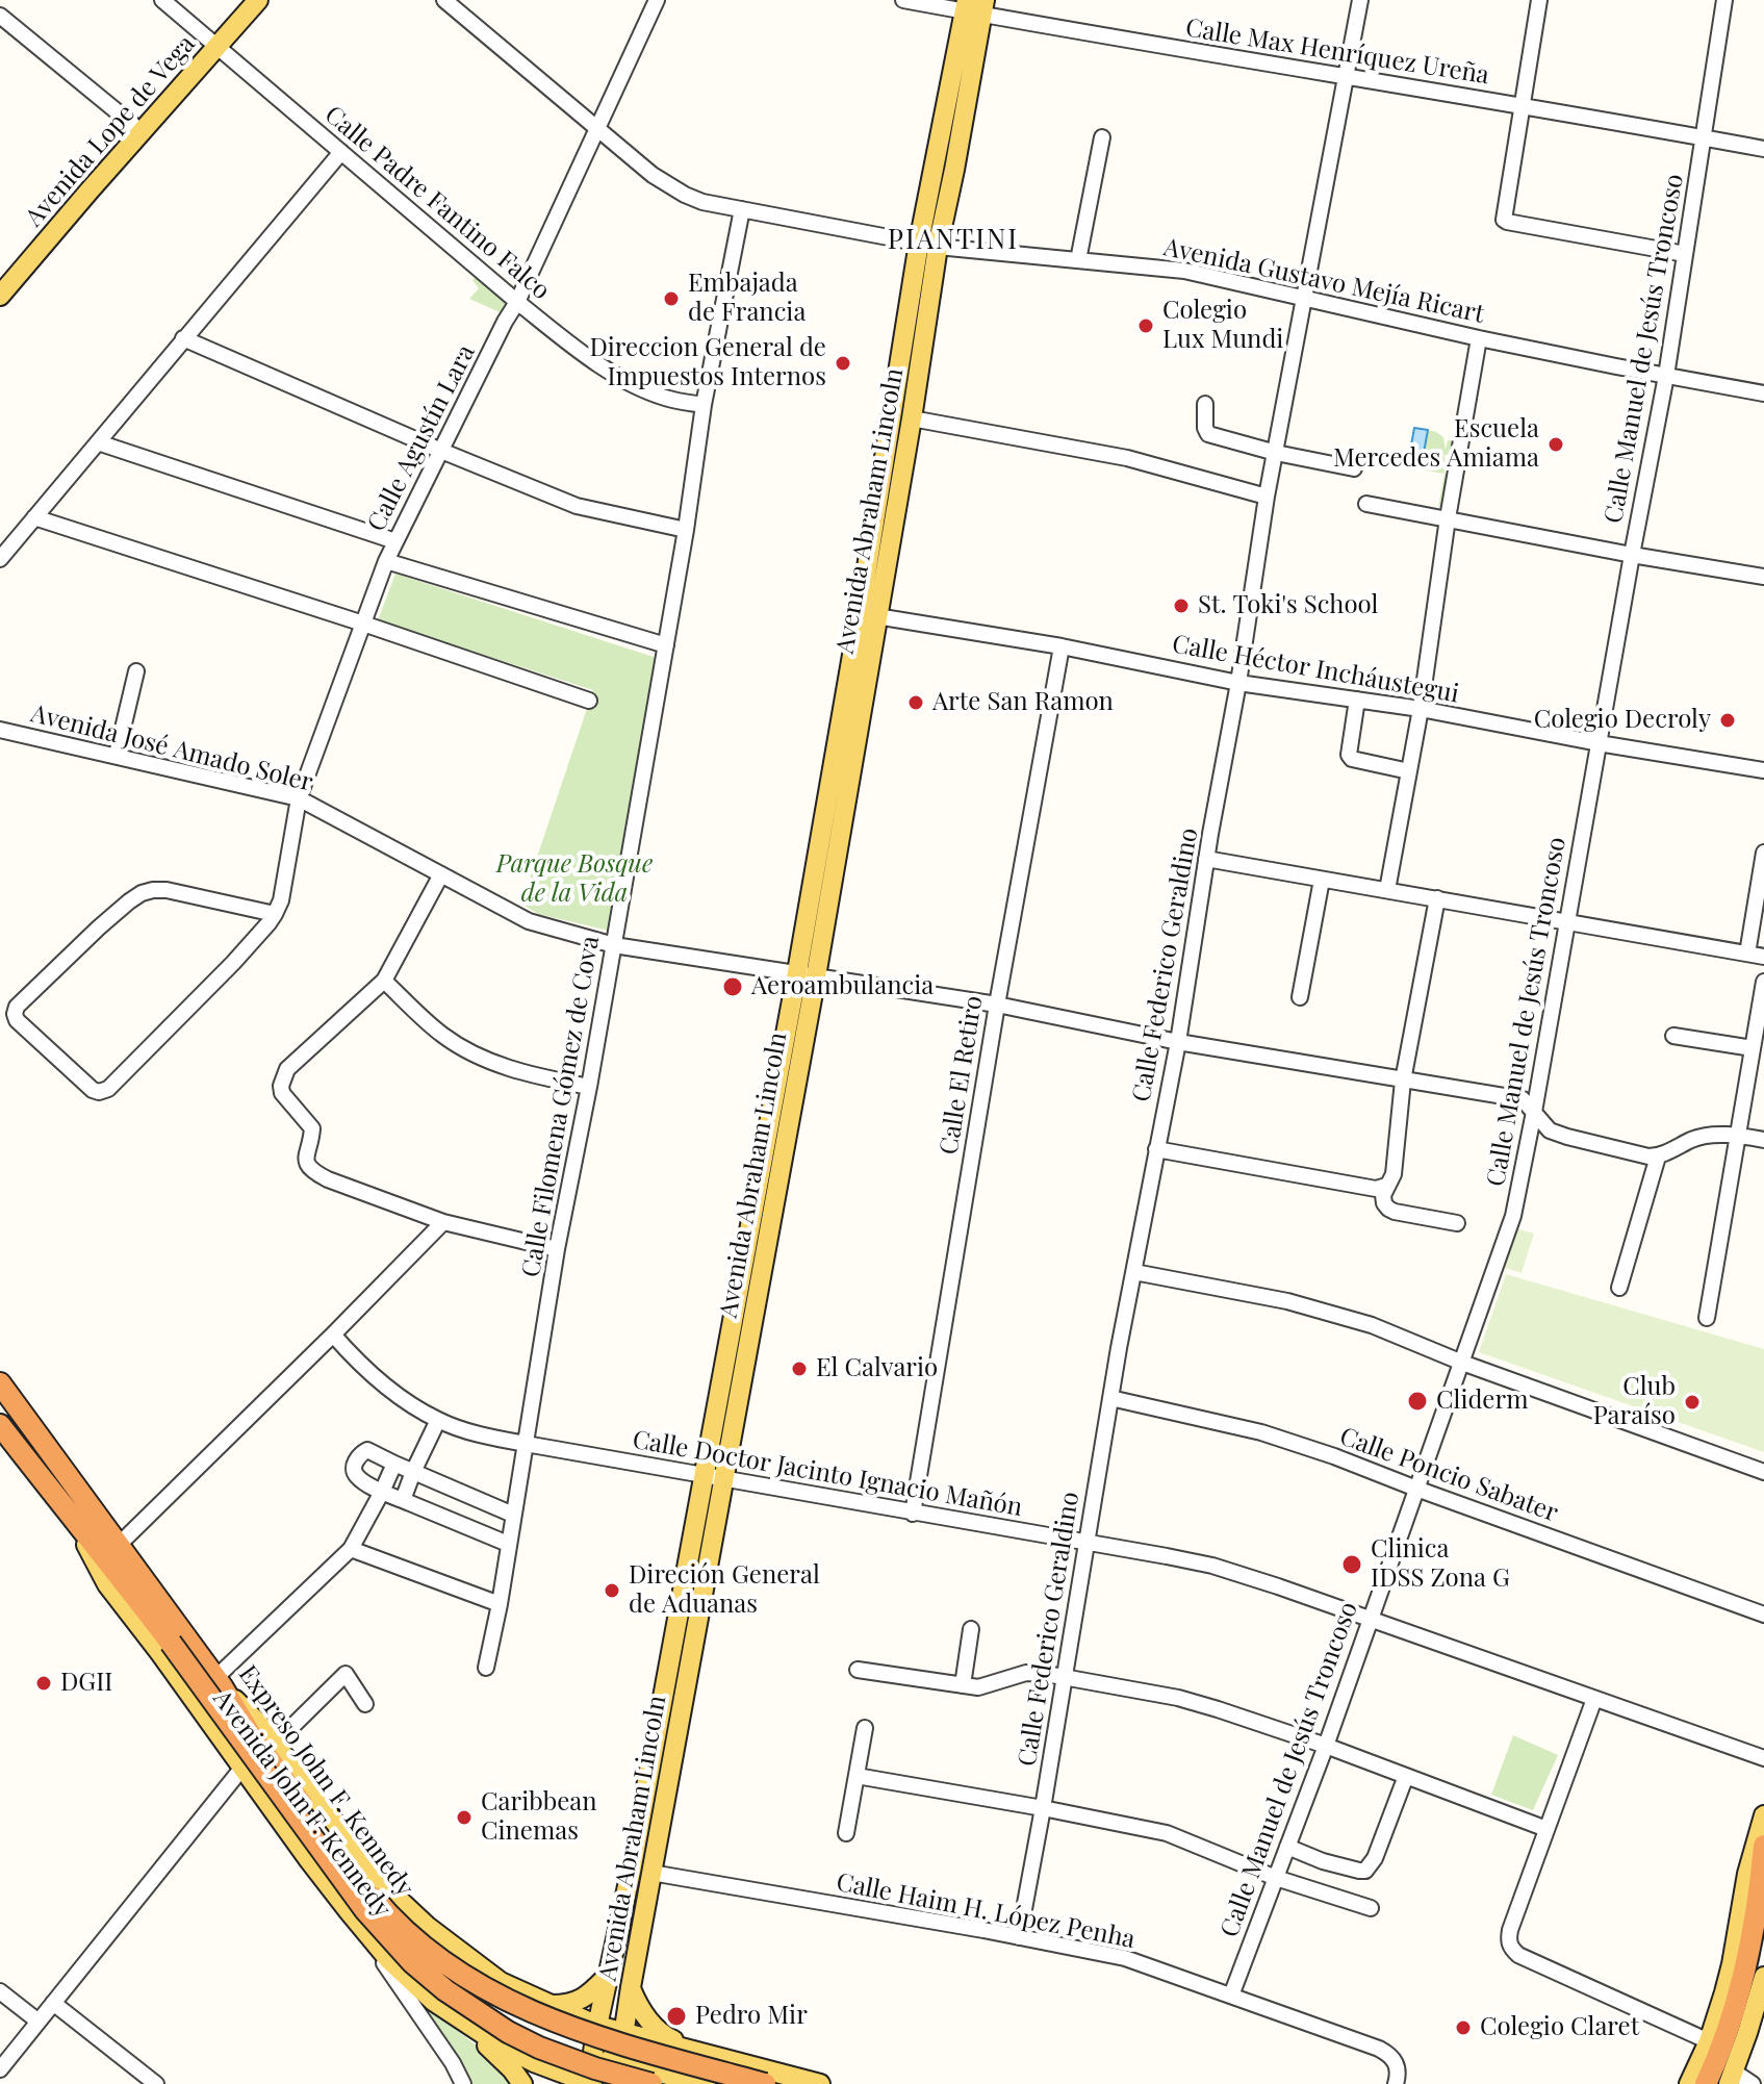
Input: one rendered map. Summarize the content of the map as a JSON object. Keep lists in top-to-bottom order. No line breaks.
{"streets":{"highway":["Expreso John F. Kennedy"],"main road":["Avenida Lope de Vega","Avenida Abraham Lincoln","Avenida John F. Kennedy"],"street":["Calle Max Henríquez Ureña","Calle Padre Fantino Falco","Avenida Gustavo Mejía Ricart","Calle Manuel de Jesús Troncoso","Calle Agustín Lara","Calle Héctor Incháustegui","Avenida José Amado Soler","Calle Federico Geraldino","Calle El Retiro","Calle Filomena Gómez de Cova","Calle Doctor Jacinto Ignacio Mañón","Calle Poncio Sabater","Calle Haim H. López Penha"]},"crossings":[["Calle Max Henríquez Ureña","Calle Manuel de Jesús Troncoso"],["Calle Max Henríquez Ureña","Avenida Abraham Lincoln"],["Calle Max Henríquez Ureña","Calle Federico Geraldino"],["Avenida Lope de Vega","Calle Padre Fantino Falco"],["Calle Padre Fantino Falco","Calle Agustín Lara"],["Calle Padre Fantino Falco","Calle Filomena Gómez de Cova"],["Avenida Gustavo Mejía Ricart","Calle Manuel de Jesús Troncoso"],["Avenida Gustavo Mejía Ricart","Calle Agustín Lara"],["Avenida Gustavo Mejía Ricart","Avenida Abraham Lincoln"],["Avenida Gustavo Mejía Ricart","Calle Federico Geraldino"],["Avenida Gustavo Mejía Ricart","Calle Filomena Gómez de Cova"],["Calle Manuel de Jesús Troncoso","Calle Héctor Incháustegui"],["Calle Manuel de Jesús Troncoso","Avenida José Amado Soler"],["Calle Manuel de Jesús Troncoso","Calle Doctor Jacinto Ignacio Mañón"],["Calle Manuel de Jesús Troncoso","Calle Poncio Sabater"],["Calle Manuel de Jesús Troncoso","Calle Haim H. López Penha"],["Calle Agustín Lara","Avenida José Amado Soler"],["Avenida Abraham Lincoln","Calle Héctor Incháustegui"],["Avenida Abraham Lincoln","Avenida José Amado Soler"],["Avenida Abraham Lincoln","Calle Doctor Jacinto Ignacio Mañón"],["Avenida Abraham Lincoln","Avenida John F. Kennedy"],["Avenida Abraham Lincoln","Calle Haim H. López Penha"],["Calle Héctor Incháustegui","Calle Federico Geraldino"],["Calle Héctor Incháustegui","Calle El Retiro"],["Avenida José Amado Soler","Calle Federico Geraldino"],["Avenida José Amado Soler","Calle El Retiro"],["Avenida José Amado Soler","Calle Filomena Gómez de Cova"],["Calle Federico Geraldino","Calle Doctor Jacinto Ignacio Mañón"],["Calle Federico Geraldino","Calle Poncio Sabater"],["Calle Federico Geraldino","Calle Haim H. López Penha"],["Calle El Retiro","Calle Doctor Jacinto Ignacio Mañón"],["Calle Filomena Gómez de Cova","Calle Doctor Jacinto Ignacio Mañón"],["Expreso John F. Kennedy","Avenida John F. Kennedy"]],"districts":["PIANTINI"],"parks":["Parque Bosque de la Vida"],"places":["Embajada de Francia","Colegio Lux Mundi","Direccion General de Impuestos Internos","Escuela Mercedes Amiama","St. Toki's School","Arte San Ramon","Colegio Decroly","Aeroambulancia","El Calvario","Cliderm","Club Paraíso","Clinica IDSS Zona G","Direción General de Aduanas","DGII","Caribbean Cinemas","Pedro Mir","Colegio Claret"]}
